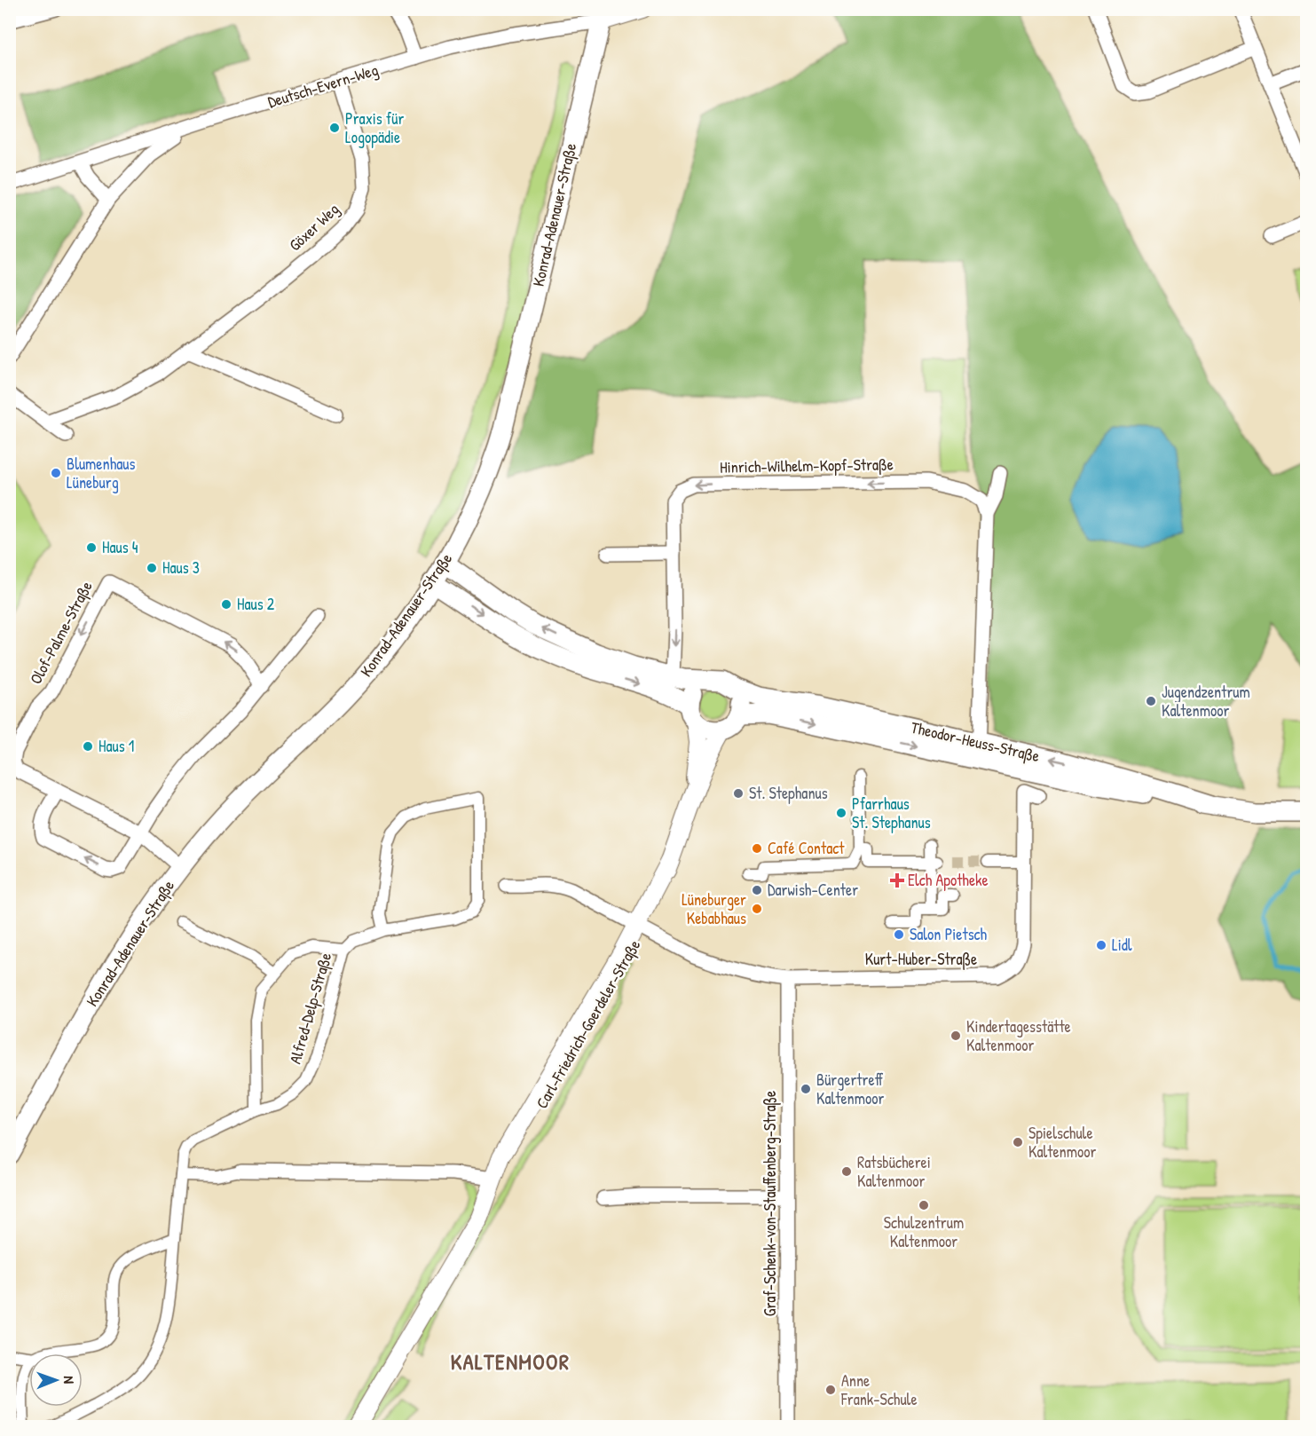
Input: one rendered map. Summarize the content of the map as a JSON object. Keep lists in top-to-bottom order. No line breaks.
{"streets":{"main road":["Konrad-Adenauer-Straße","Theodor-Heuss-Straße"],"street":["Deutsch-Evern-Weg","Göxer Weg","Hinrich-Wilhelm-Kopf-Straße","Olof-Palme-Straße","Kurt-Huber-Straße","Alfred-Delp-Straße","Carl-Friedrich-Goerdeler-Straße","Graf-Schenk-von-Stauffenberg-Straße"]},"crossings":[["Deutsch-Evern-Weg","Konrad-Adenauer-Straße"],["Deutsch-Evern-Weg","Göxer Weg"],["Konrad-Adenauer-Straße","Olof-Palme-Straße"],["Konrad-Adenauer-Straße","Theodor-Heuss-Straße"],["Hinrich-Wilhelm-Kopf-Straße","Theodor-Heuss-Straße"],["Theodor-Heuss-Straße","Carl-Friedrich-Goerdeler-Straße"],["Kurt-Huber-Straße","Carl-Friedrich-Goerdeler-Straße"],["Kurt-Huber-Straße","Graf-Schenk-von-Stauffenberg-Straße"]],"districts":["KALTENMOOR"],"places":{"other":["Praxis für Logopädie","Blumenhaus Lüneburg","Haus 4","Haus 3","Haus 2","Jugendzentrum Kaltenmoor","Haus 1","St. Stephanus","Pfarrhaus St. Stephanus","Café Contact","Darwish-Center","Lüneburger Kebabhaus","Salon Pietsch","Lidl","Kindertagesstätte Kaltenmoor","Bürgertreff Kaltenmoor","Spielschule Kaltenmoor","Ratsbücherei Kaltenmoor","Schulzentrum Kaltenmoor","Anne Frank-Schule"],"health":["Elch Apotheke"]},"north":"right"}
